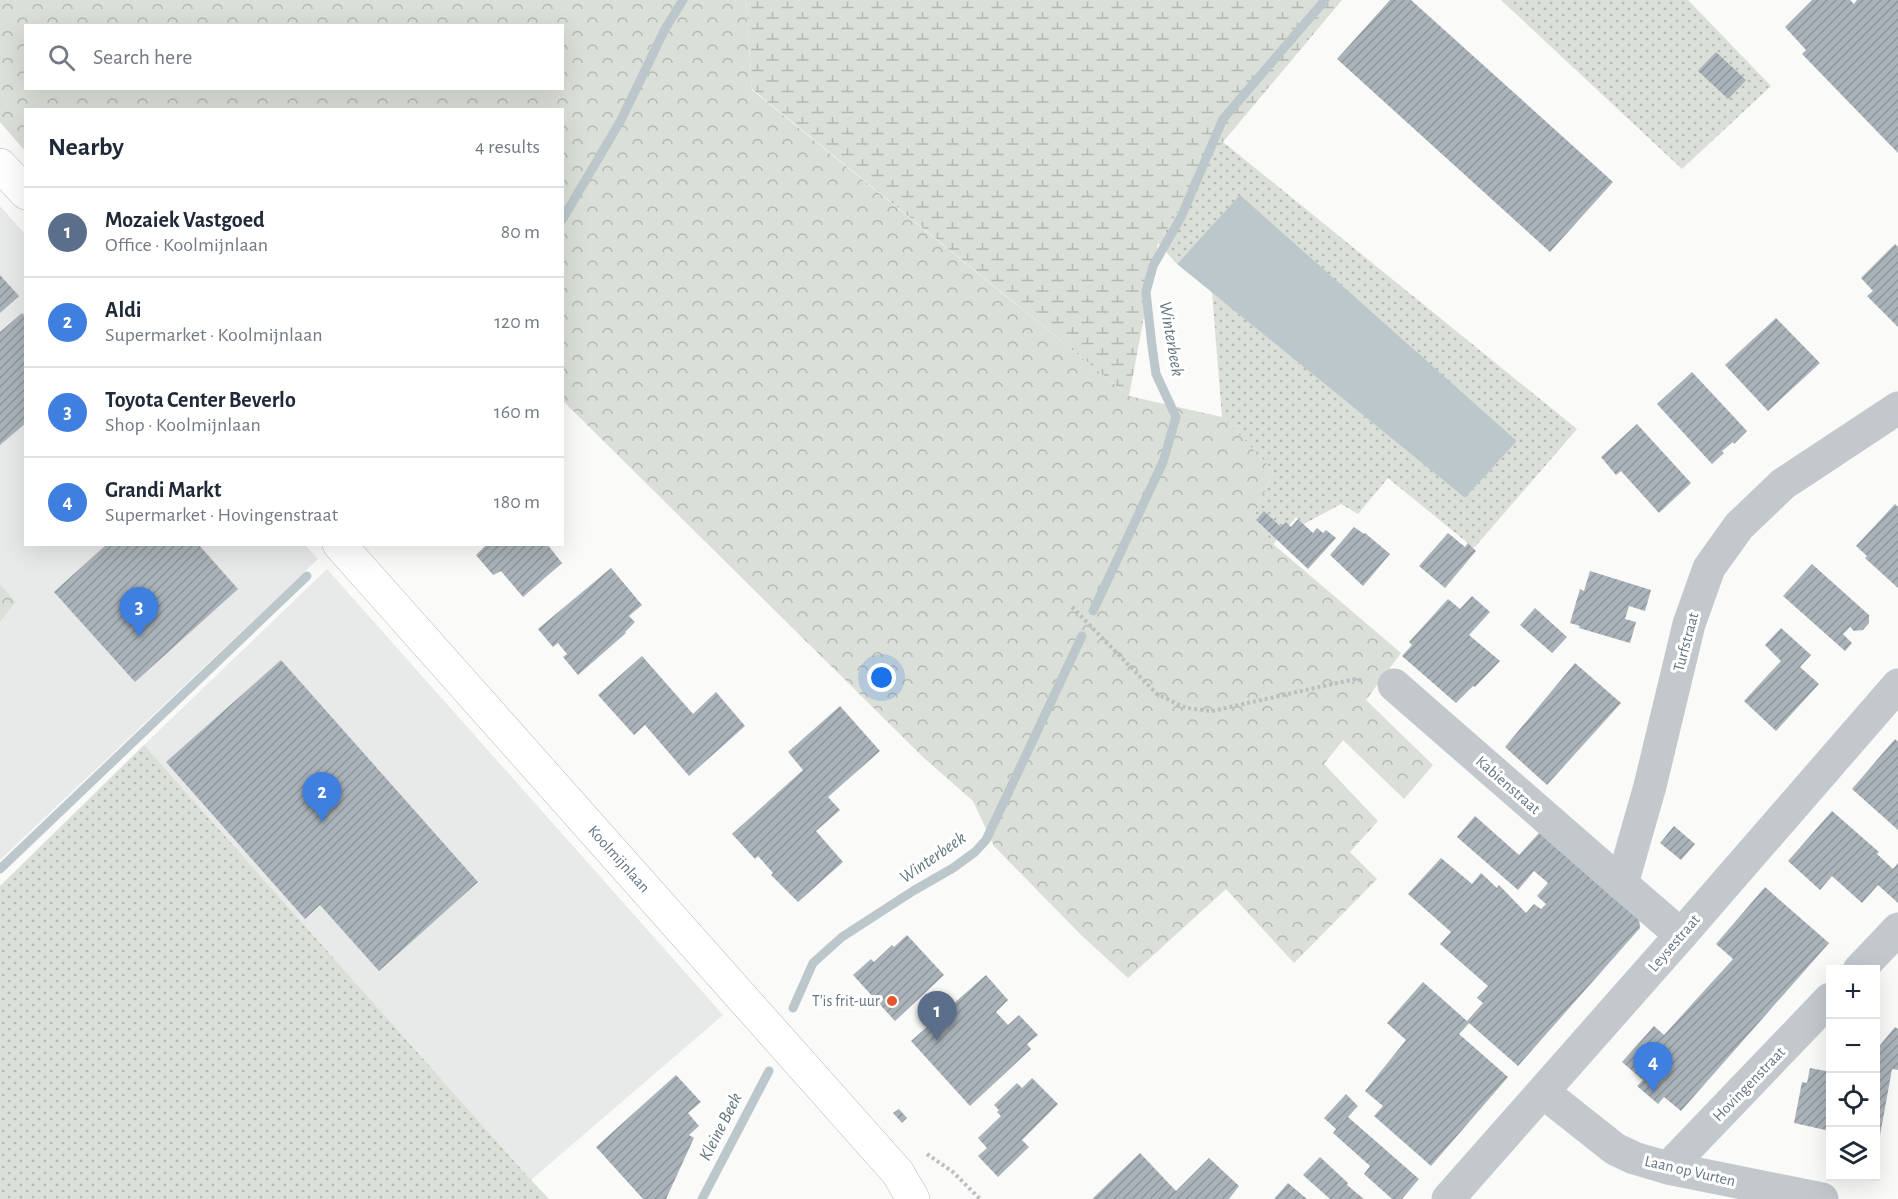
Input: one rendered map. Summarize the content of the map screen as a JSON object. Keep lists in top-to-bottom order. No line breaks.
{"streets":{"main road":["Koolmijnlaan"],"street":["Turfstraat","Kabienstraat","Leysestraat","Hovingenstraat","Laan op Vurten"]},"crossings":[["Turfstraat","Kabienstraat"],["Leysestraat","Laan op Vurten"],["Hovingenstraat","Laan op Vurten"]],"water":["Winterbeek","Kleine Beek"],"places":["T'is frit-uur"],"page":{"search":"Search here","heading":["Nearby","4 results"],"list":[{"mark":"1","name":"Mozaiek Vastgoed","note":"Office · Koolmijnlaan","value":"80 m"},{"mark":"2","name":"Aldi","note":"Supermarket · Koolmijnlaan","value":"120 m"},{"mark":"3","name":"Toyota Center Beverlo","note":"Shop · Koolmijnlaan","value":"160 m"},{"mark":"4","name":"Grandi Markt","note":"Supermarket · Hovingenstraat","value":"180 m"}],"pins":["3","2","1","4"],"map_buttons":["+","−"]}}
